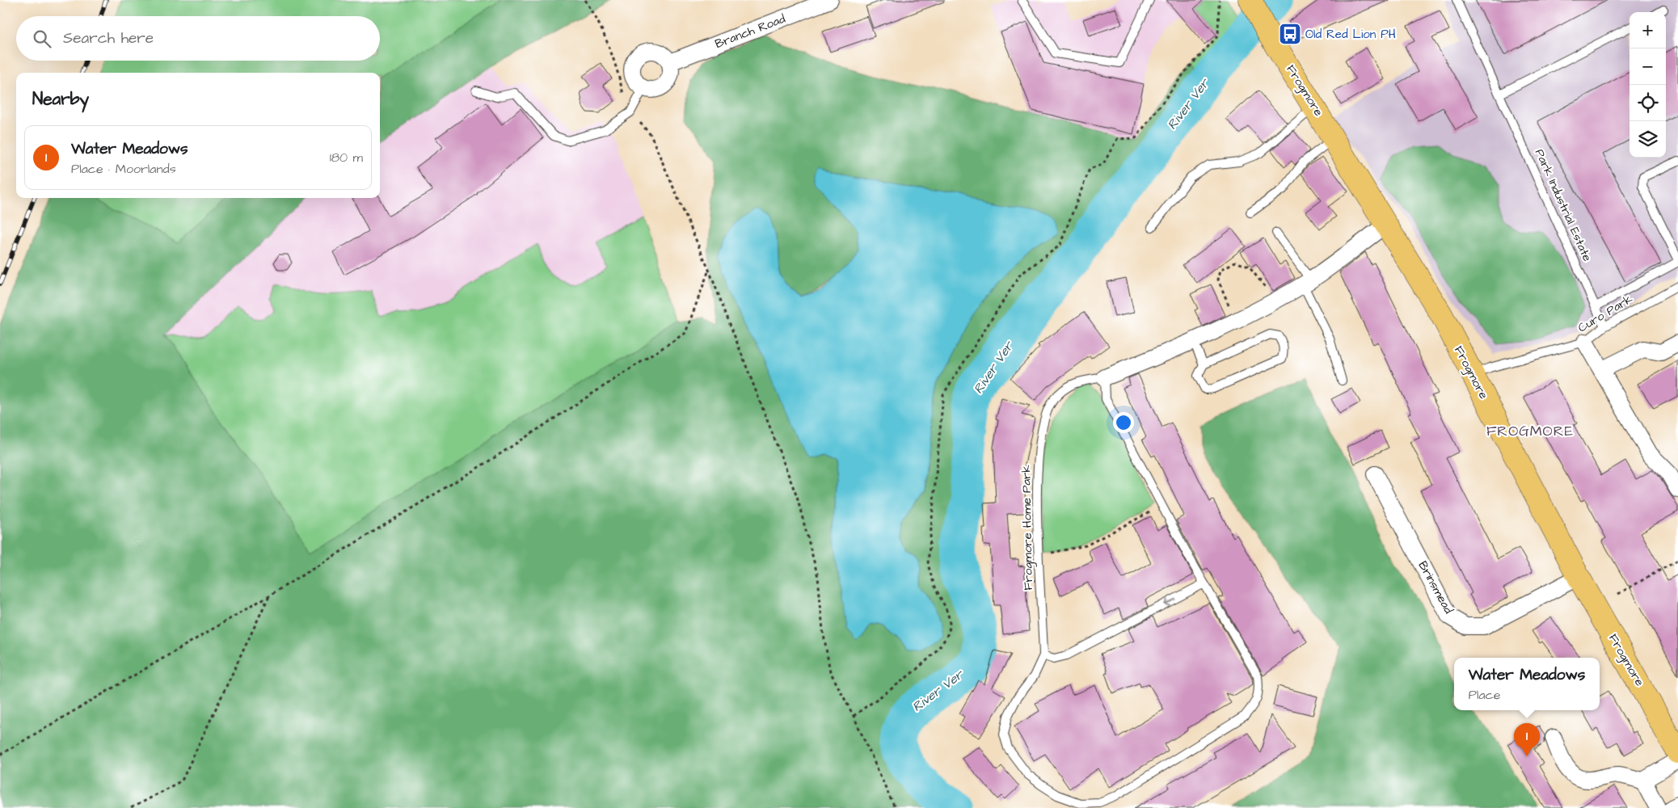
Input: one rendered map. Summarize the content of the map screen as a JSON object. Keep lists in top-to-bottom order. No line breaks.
{"streets":{"main road":["Frogmore"],"street":["Branch Road","Brinsmead"],"lane":["Park Industrial Estate","Curo Park","Frogmore Home Park"]},"crossings":[["Frogmore","Curo Park"],["Frogmore","Brinsmead"],["Park Industrial Estate","Curo Park"]],"districts":["FROGMORE"],"water":["River Ver"],"places":{"bus stop":["Old Red Lion PH"]},"page":{"map_buttons":["+","−"],"search":"Search here","heading":"Nearby","list":[{"mark":"1","name":"Water Meadows","note":"Place · Moorlands","value":"180 m"}],"popup":["Water Meadows","Place"],"pins":"1"}}
